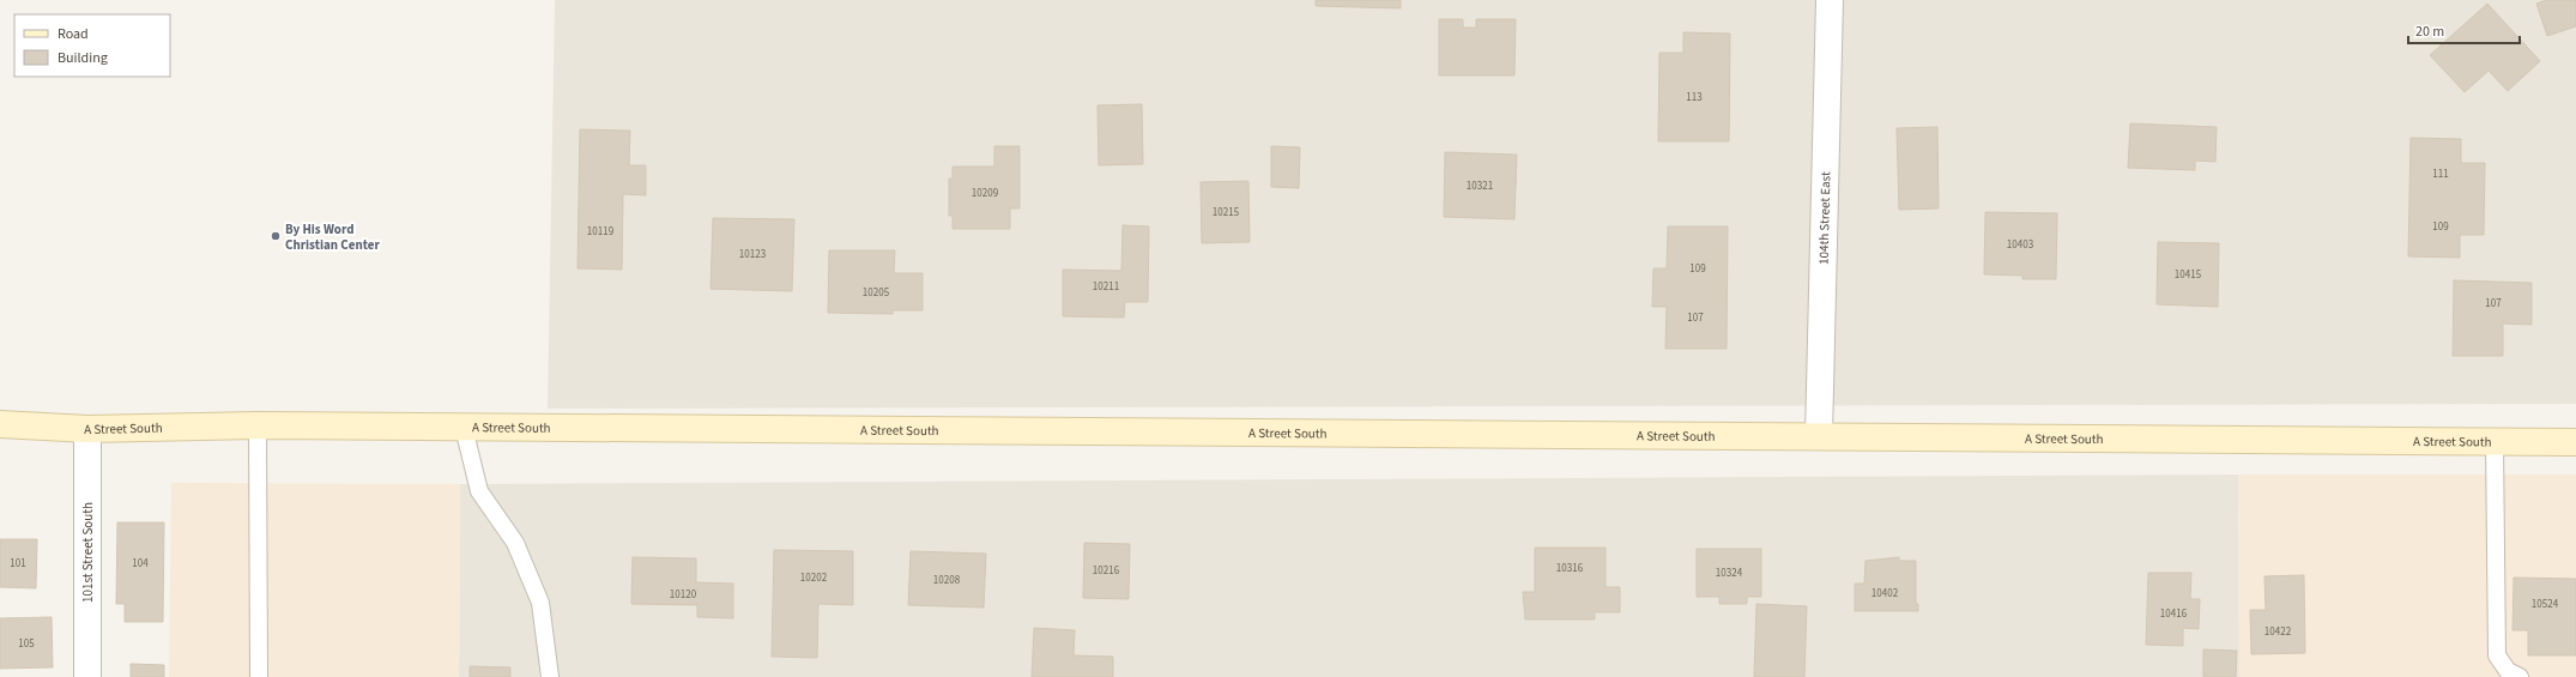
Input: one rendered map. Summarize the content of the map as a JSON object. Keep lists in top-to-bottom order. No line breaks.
{"streets":{"street":["104th Street East","A Street South","101st Street South"]},"crossings":[["104th Street East","A Street South"],["A Street South","101st Street South"]],"places":["By His Word Christian Center"],"house_numbers":["113","111","10321","10209","10215","109","10119","10403","10123","109","10415","10211","10205","107","107","101","104","10316","10216","10324","10202","10208","10402","10120","10524","10416","10422","105"],"legend":["Road","Building"],"scale_bar":"20 m"}
